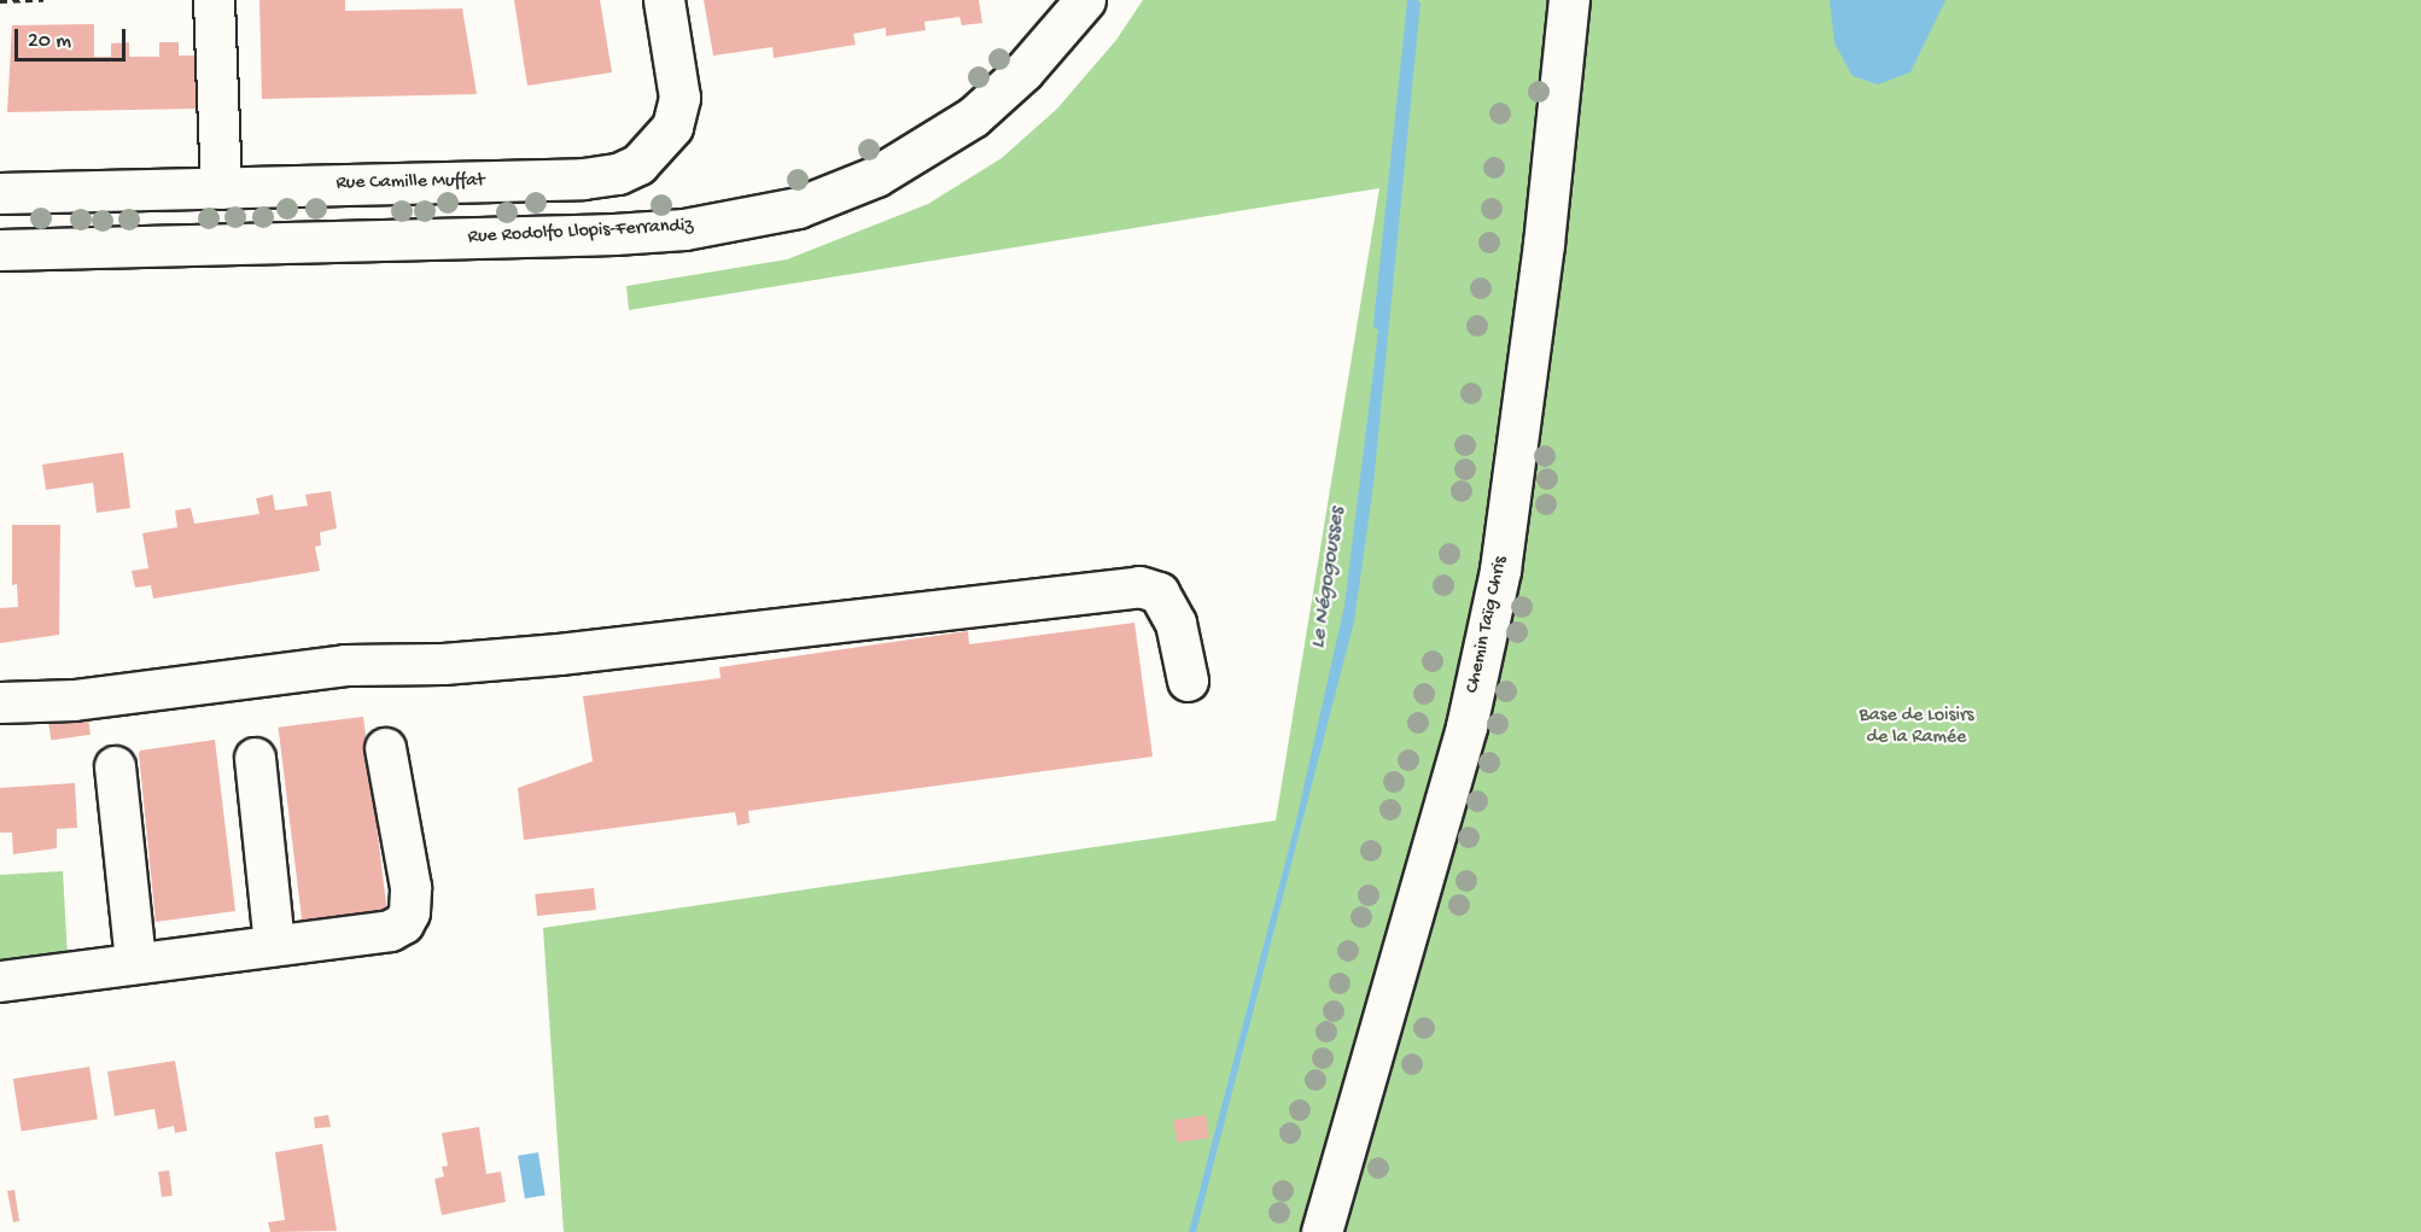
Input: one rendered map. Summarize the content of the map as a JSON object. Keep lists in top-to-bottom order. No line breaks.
{"streets":{"street":["Rue Camille Muffat","Rue Rodolfo Llopis-Ferrandiz","Chemin Taïg Chris"]},"water":["Le Négogousses"],"parks":["Base de Loisirs de la Ramée"],"scale_bar":"20 m"}
